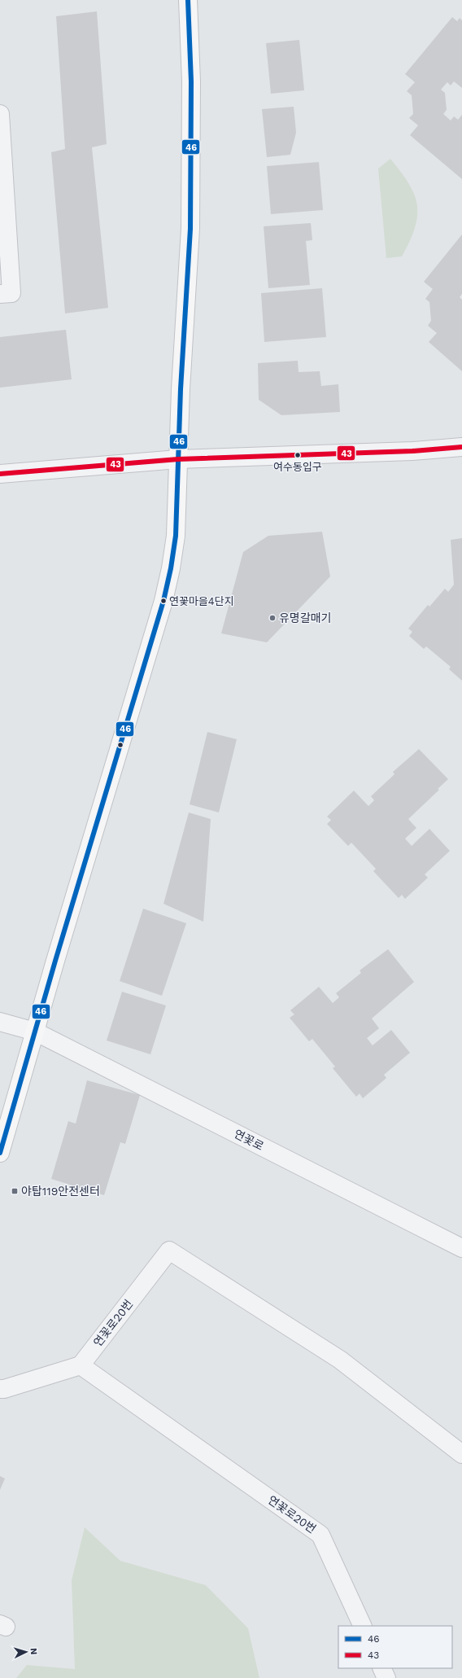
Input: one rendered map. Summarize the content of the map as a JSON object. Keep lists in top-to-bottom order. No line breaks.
{"streets":{"street":["연꽃로","연꽃로20번"]},"places":{"other":["여수동입구","연꽃마을4단지","유명갈매기"],"transit":["야탑119안전센터"]},"lines":["transit line 46","transit line 43"],"legend":["46","43"],"north":"right"}
